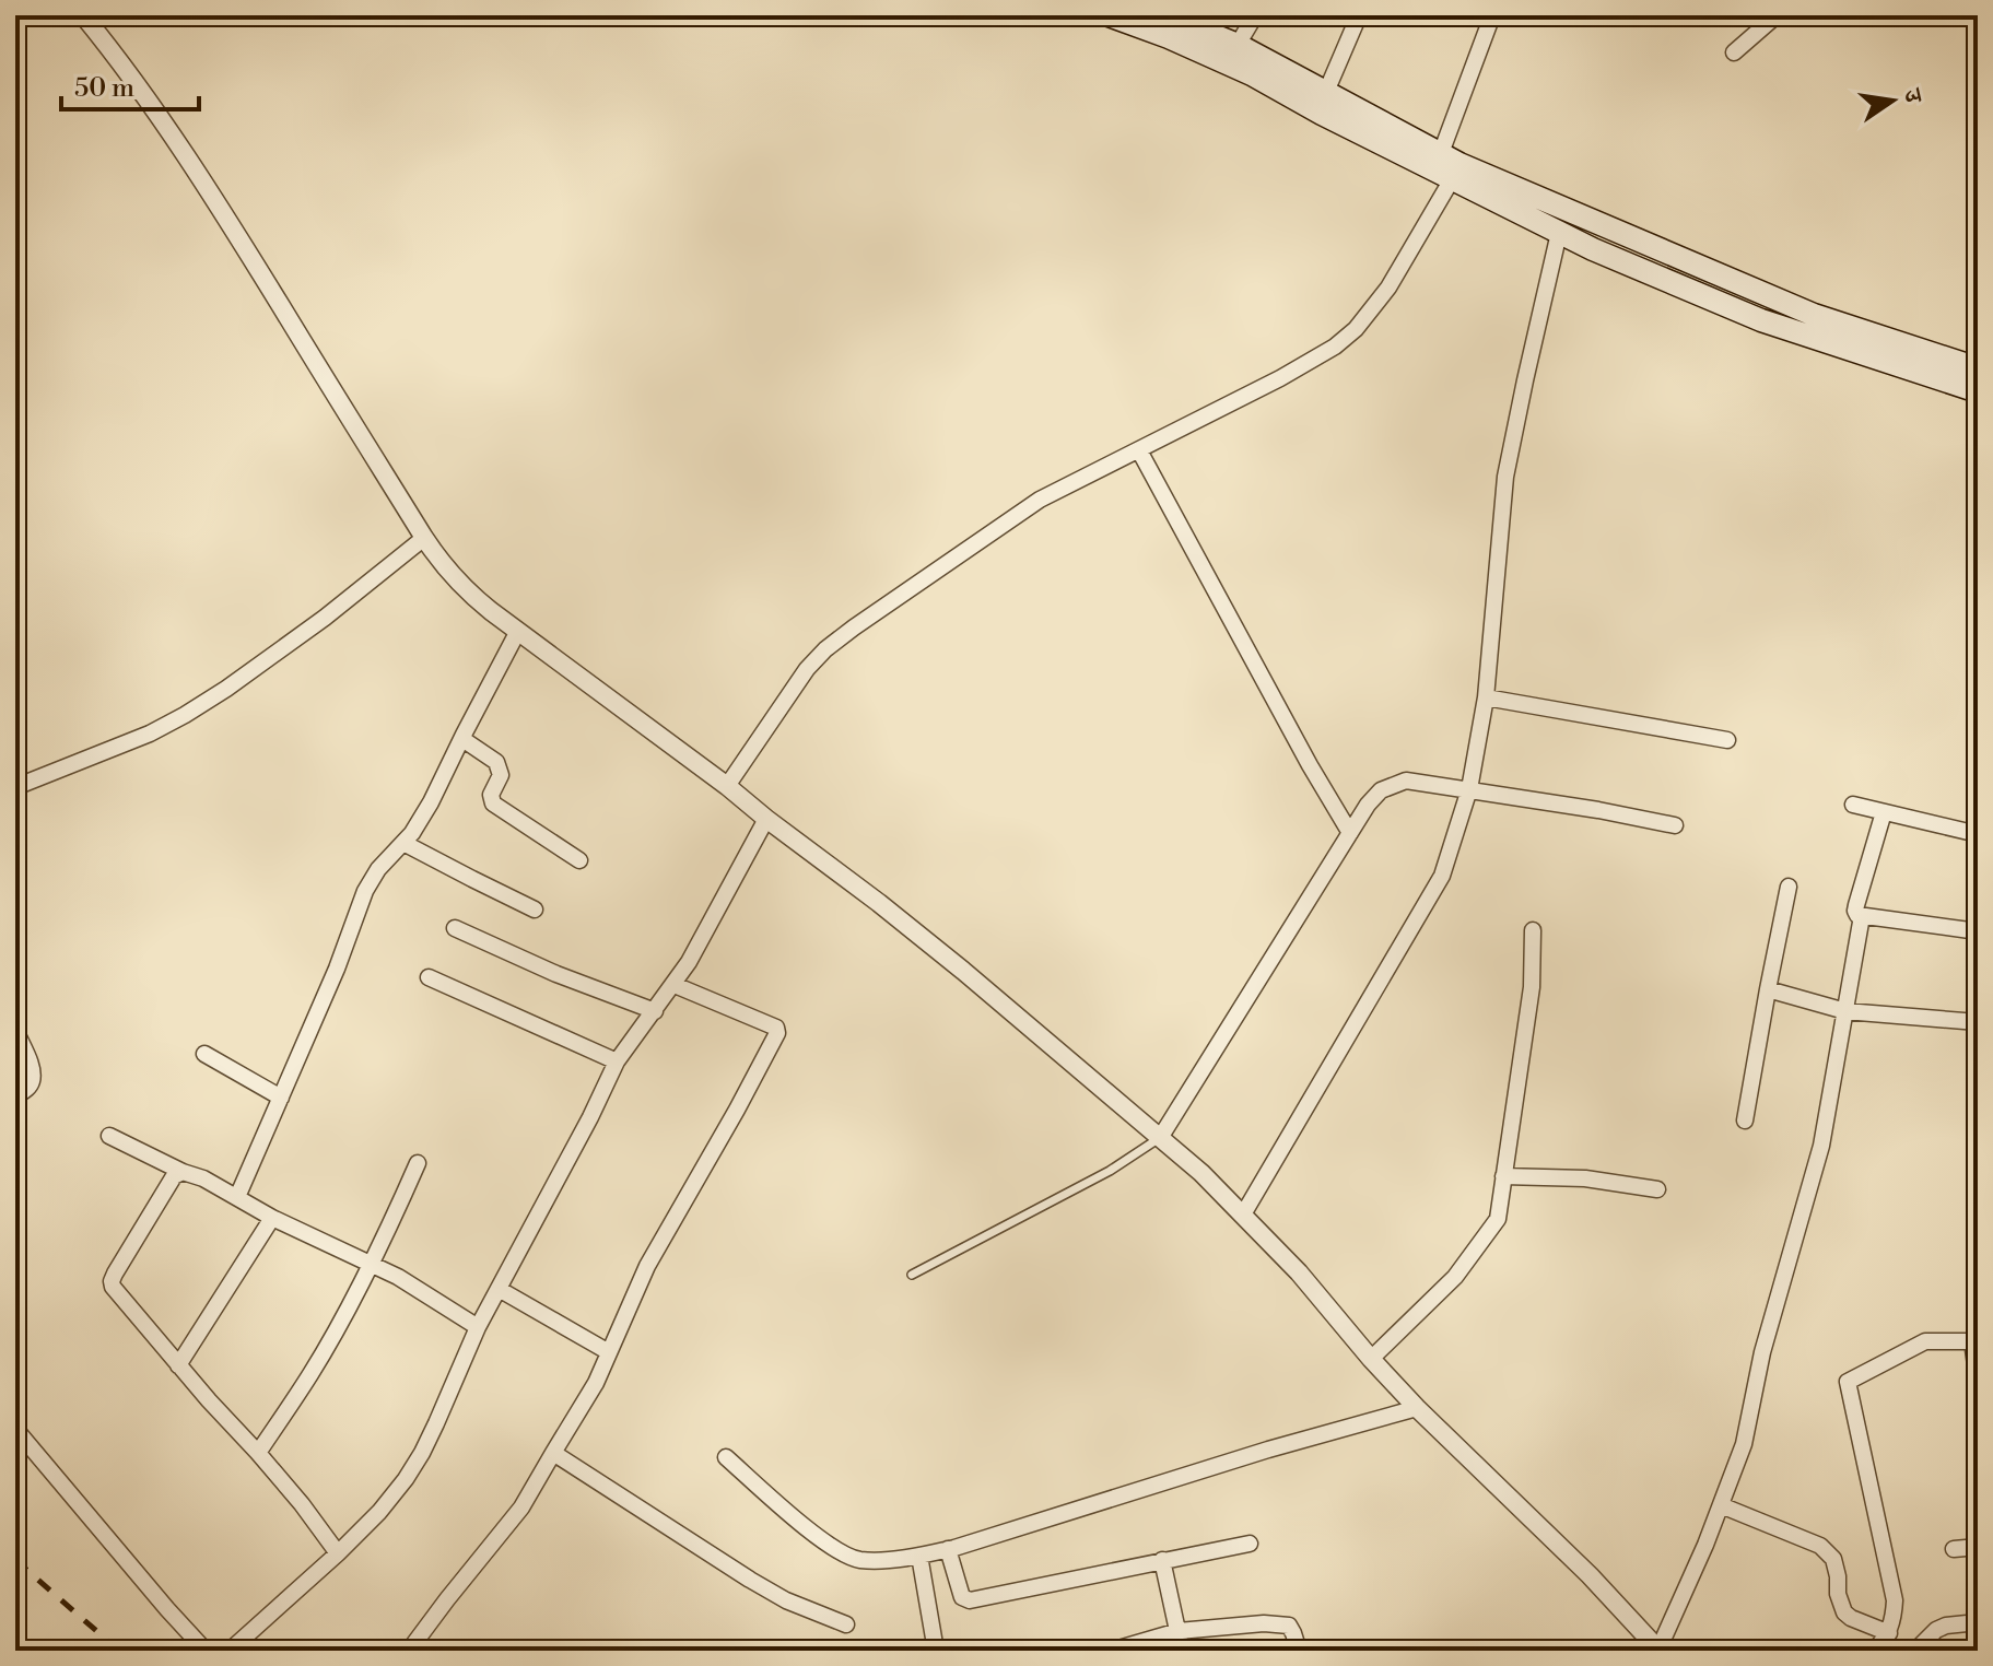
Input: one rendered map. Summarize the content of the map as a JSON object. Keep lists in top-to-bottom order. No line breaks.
{"scale_bar":"50 m","north":"right"}
